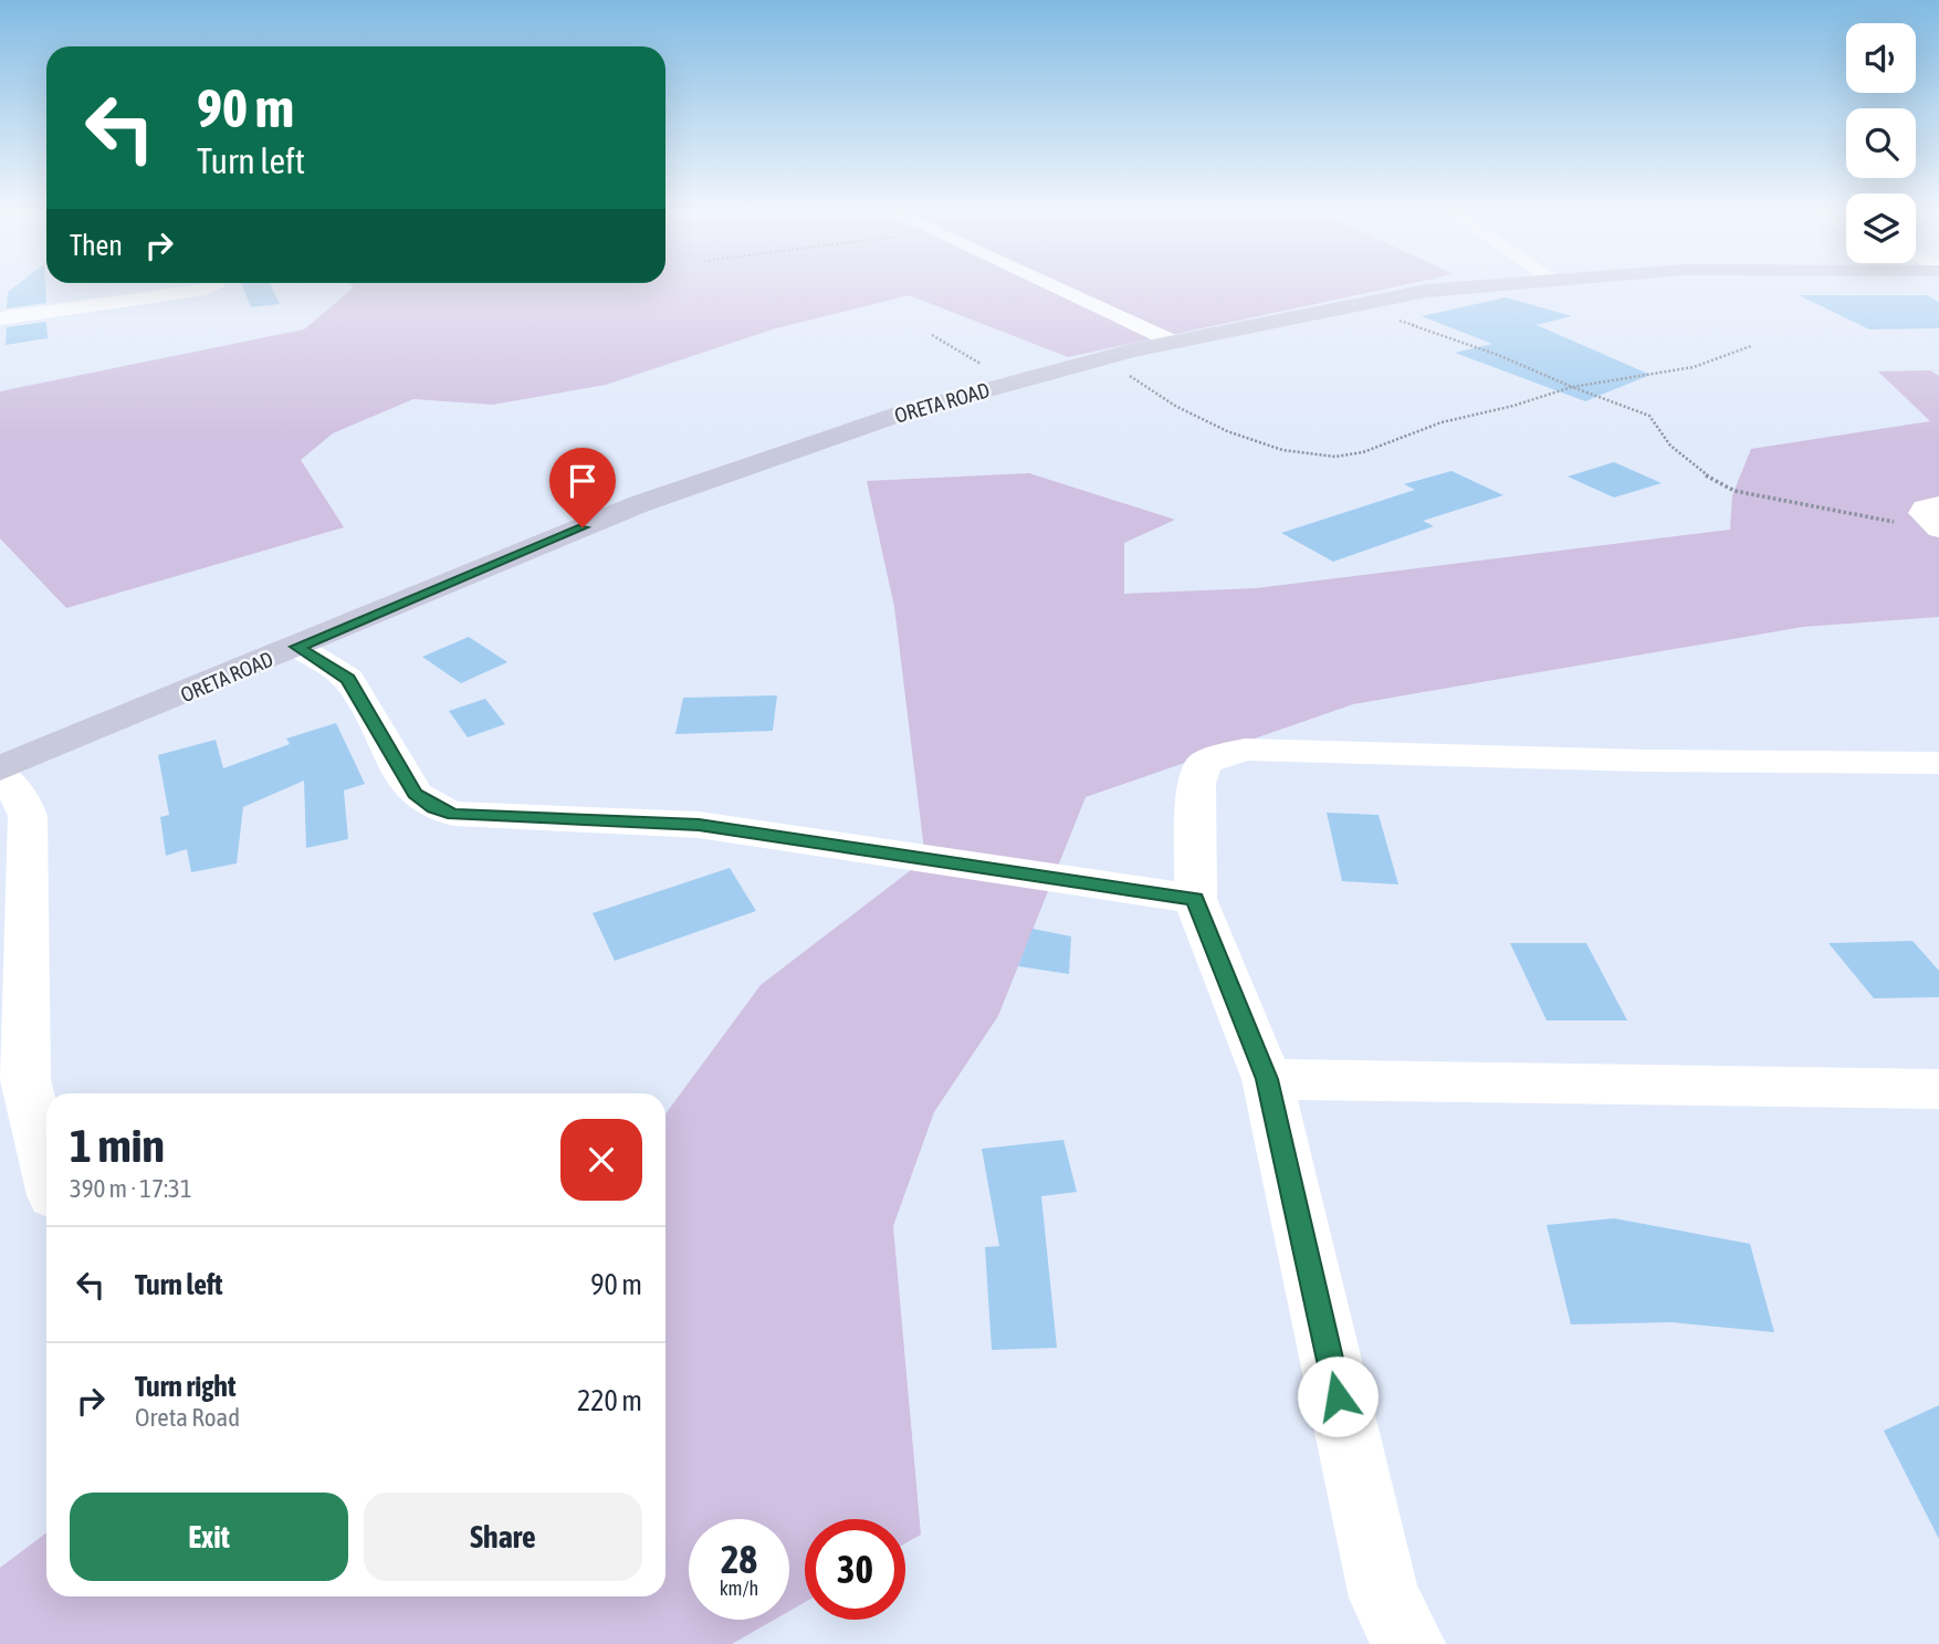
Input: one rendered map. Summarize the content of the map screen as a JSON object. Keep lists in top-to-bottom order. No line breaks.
{"streets":{"street":["ORETA ROAD"]},"page":{"turn":["90 m","Turn left"],"then":"Then","heading":["1 min","390 m · 17:31"],"list":[{"name":"Turn left","value":"90 m"},{"name":"Turn right","note":"Oreta Road","value":"220 m"}],"buttons":["Exit","Share"],"speed":"28 km/h","limit":"30"}}
